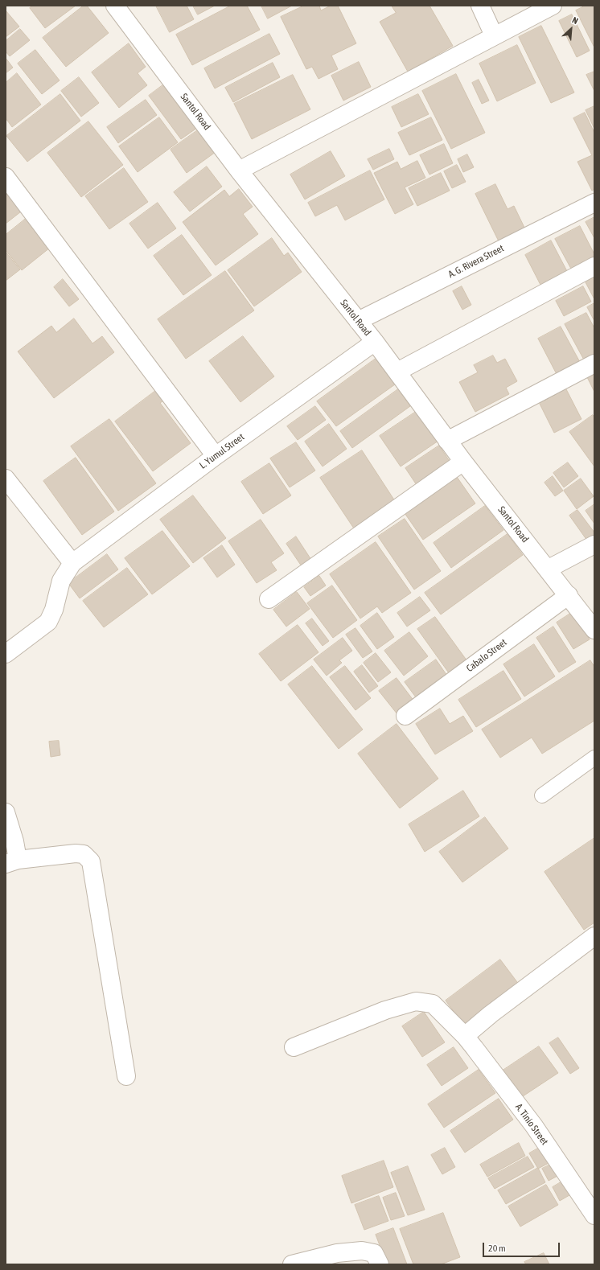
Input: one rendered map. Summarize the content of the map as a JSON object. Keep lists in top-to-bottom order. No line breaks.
{"streets":{"street":["Santol Road","A. G. Rivera Street","L. Yumul Street","Cabalo Street","A. Tinio Street"]},"crossings":[["Santol Road","A. G. Rivera Street"],["Santol Road","L. Yumul Street"],["Santol Road","Cabalo Street"]],"scale_bar":"20 m","north":"top right"}
